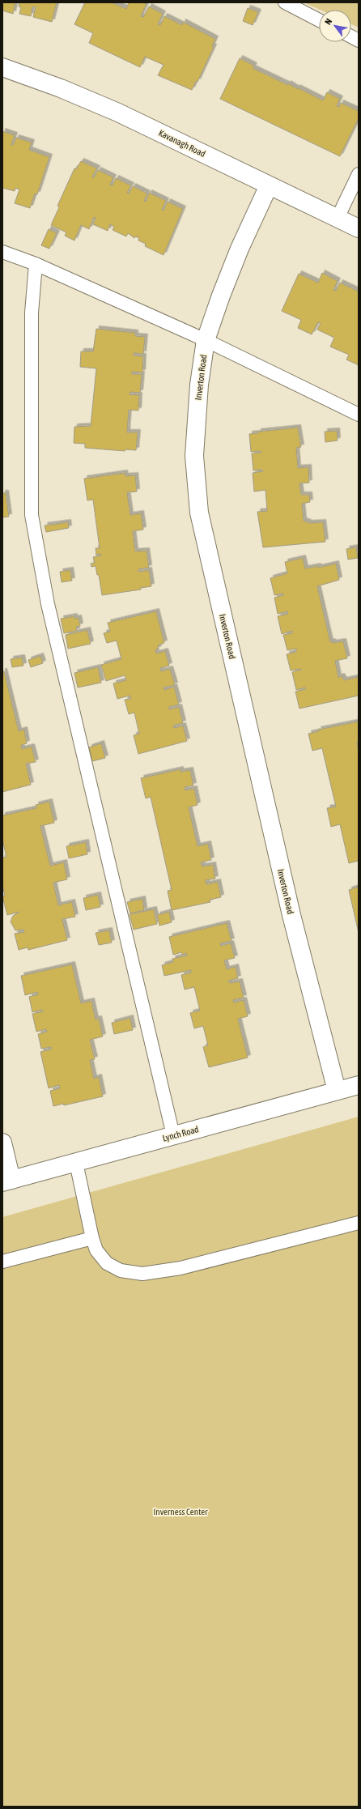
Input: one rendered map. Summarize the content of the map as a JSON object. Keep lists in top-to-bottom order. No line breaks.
{"streets":{"street":["Kavanagh Road","Inverton Road","Lynch Road"]},"crossings":[["Kavanagh Road","Inverton Road"],["Inverton Road","Lynch Road"]],"parks":["Inverness Center"],"north":"top left"}
